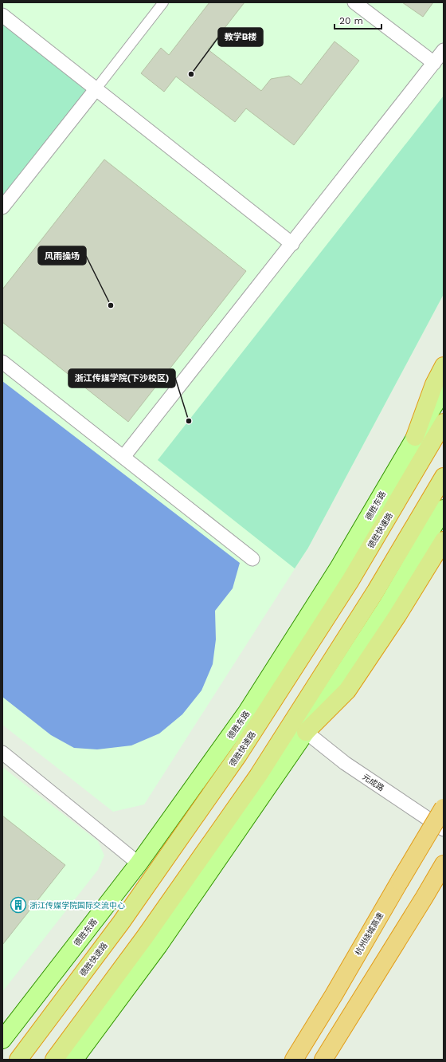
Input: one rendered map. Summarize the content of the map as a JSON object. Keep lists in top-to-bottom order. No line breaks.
{"streets":{"highway":["德胜快速路","杭州绕城高速"],"main road":["德胜东路"],"street":["元成路"]},"places":{"other":["教学B楼","风雨操场","浙江传媒学院(下沙校区)"],"building":["浙江传媒学院国际交流中心"]},"scale_bar":"20 m"}
